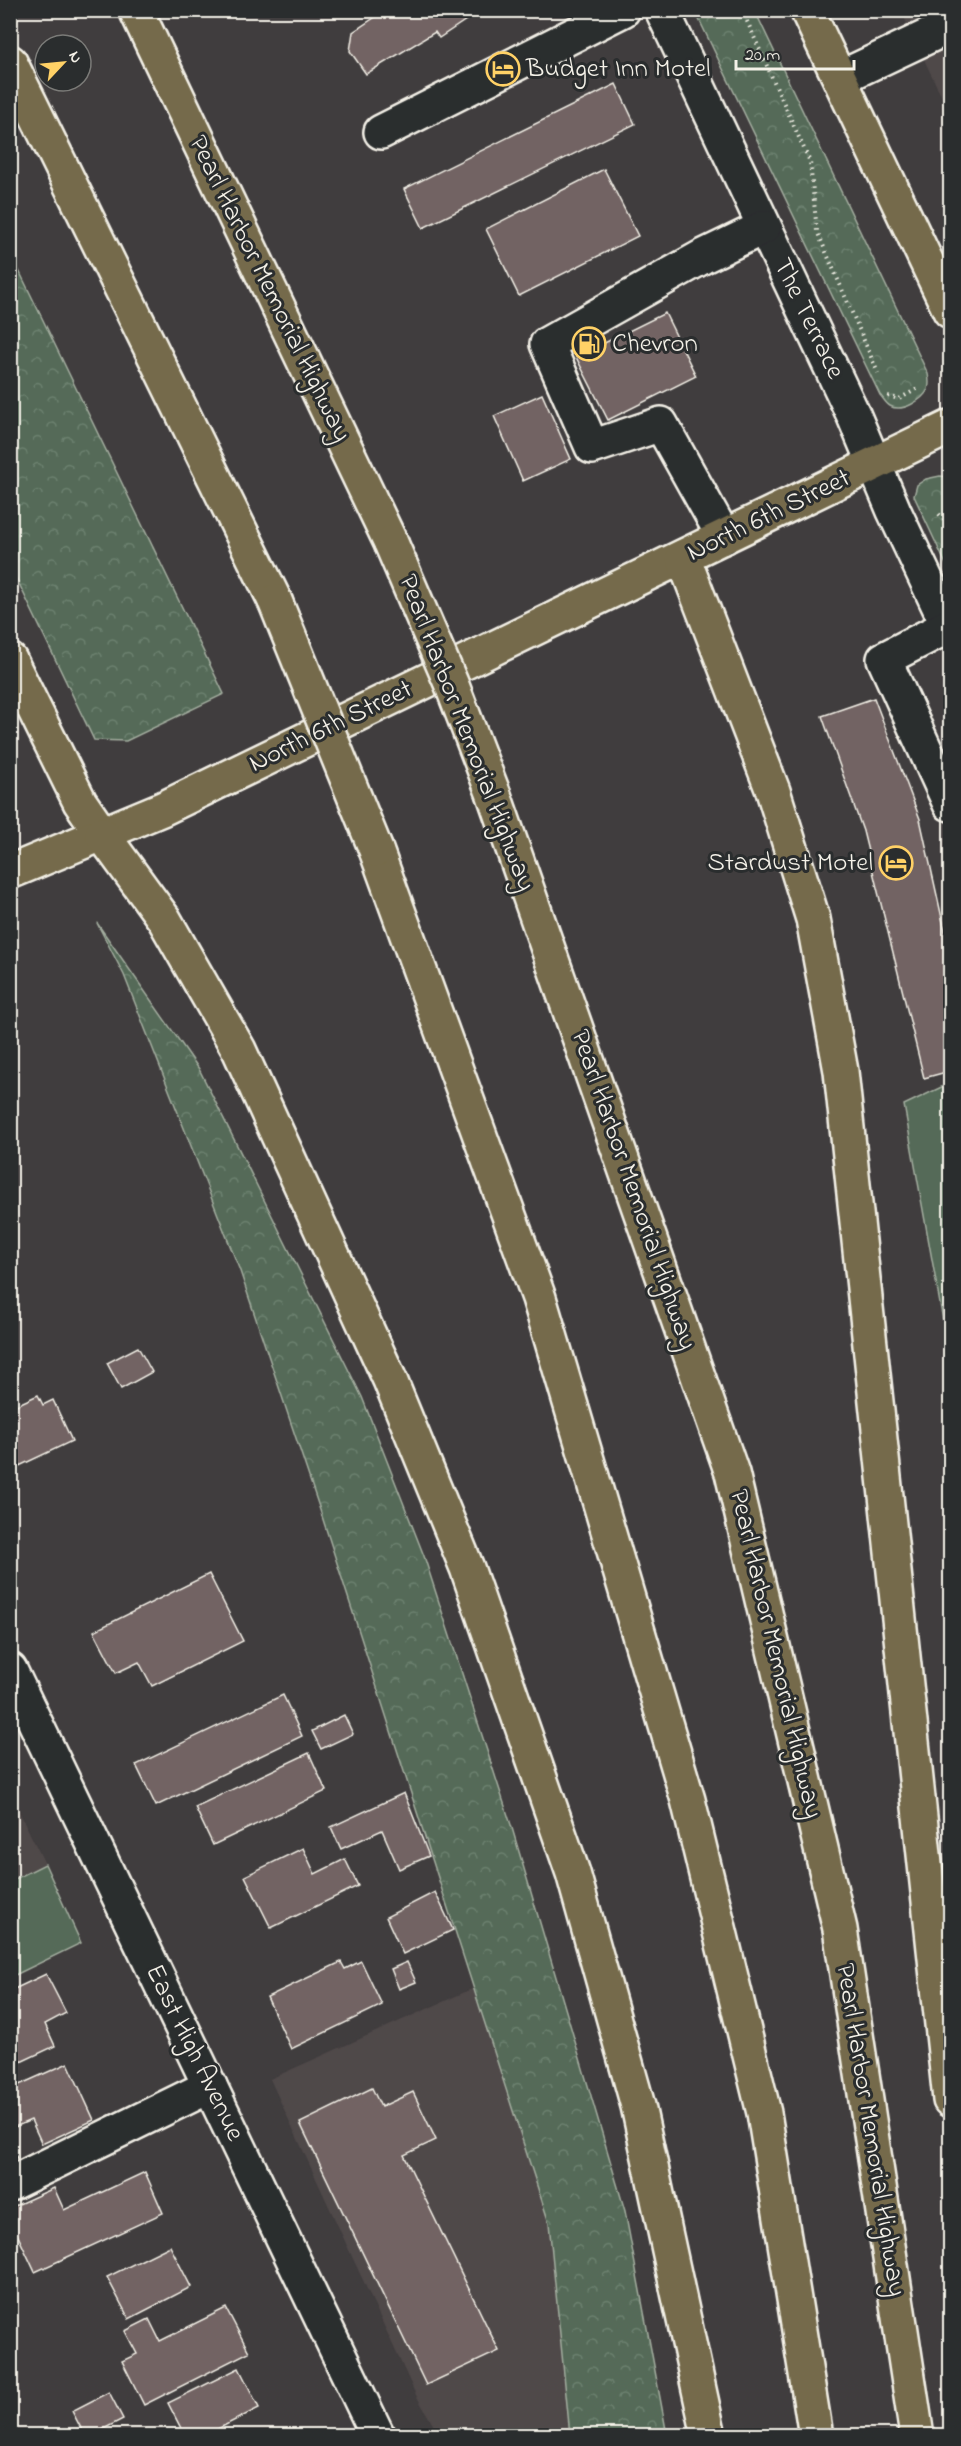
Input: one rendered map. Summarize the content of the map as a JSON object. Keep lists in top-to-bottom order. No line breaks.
{"streets":{"main road":["Pearl Harbor Memorial Highway","North 6th Street"],"street":["The Terrace","East High Avenue"]},"crossings":[["The Terrace","North 6th Street"]],"places":{"hotel":["Budget Inn Motel","Stardust Motel"],"fuel station":["Chevron"]},"scale_bar":"20 m","north":"top right"}
